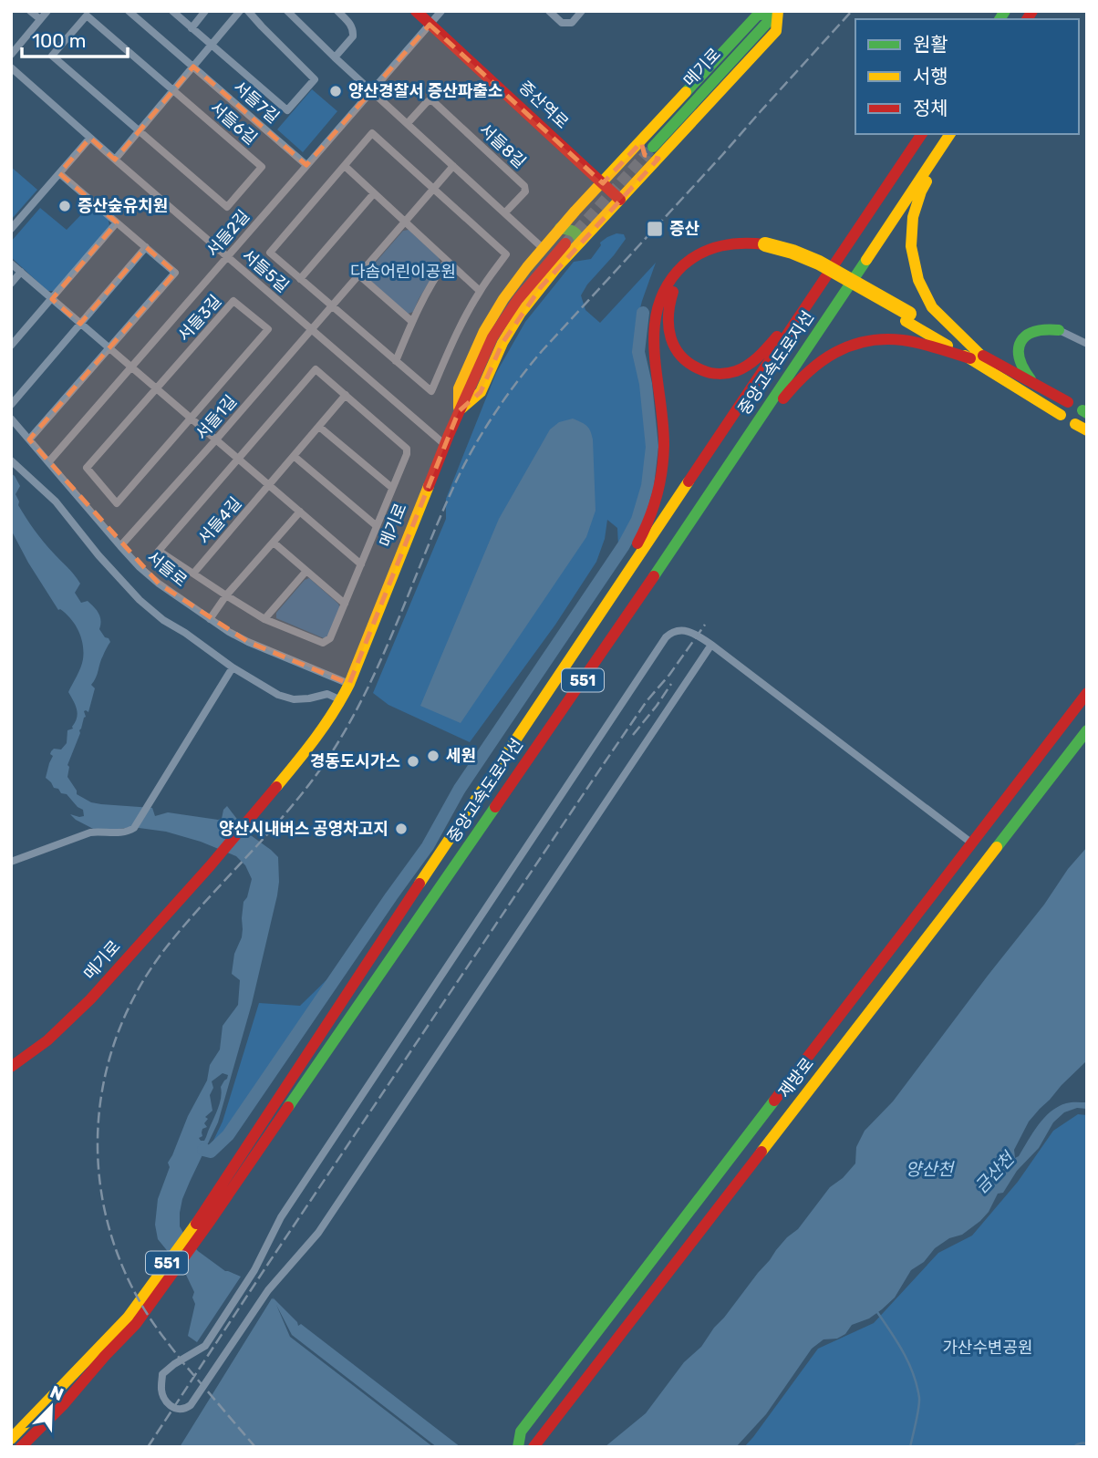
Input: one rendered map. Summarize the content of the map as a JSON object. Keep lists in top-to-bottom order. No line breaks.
{"streets":{"main road":["메기로","증산역로","중앙고속도로지선","551","제방로"],"street":["서들7길","서들6길","서들8길","서들2길","서들5길","서들3길","서들1길","서들4길","서들로"]},"crossings":[["메기로","증산역로"],["메기로","서들5길"],["메기로","서들로"],["서들7길","서들2길"],["증산역로","서들2길"],["서들2길","서들5길"],["서들2길","서들로"],["서들5길","서들1길"],["서들1길","서들로"]],"water":["양산천","금산천"],"parks":["다솜어린이공원","가산수변공원"],"places":{"other":["양산경찰서 증산파출소","증산숲유치원","세원","경동도시가스","양산시내버스 공영차고지"],"transit":["증산"]},"legend":["원활","서행","정체"],"scale_bar":"100 m","north":"top right"}
